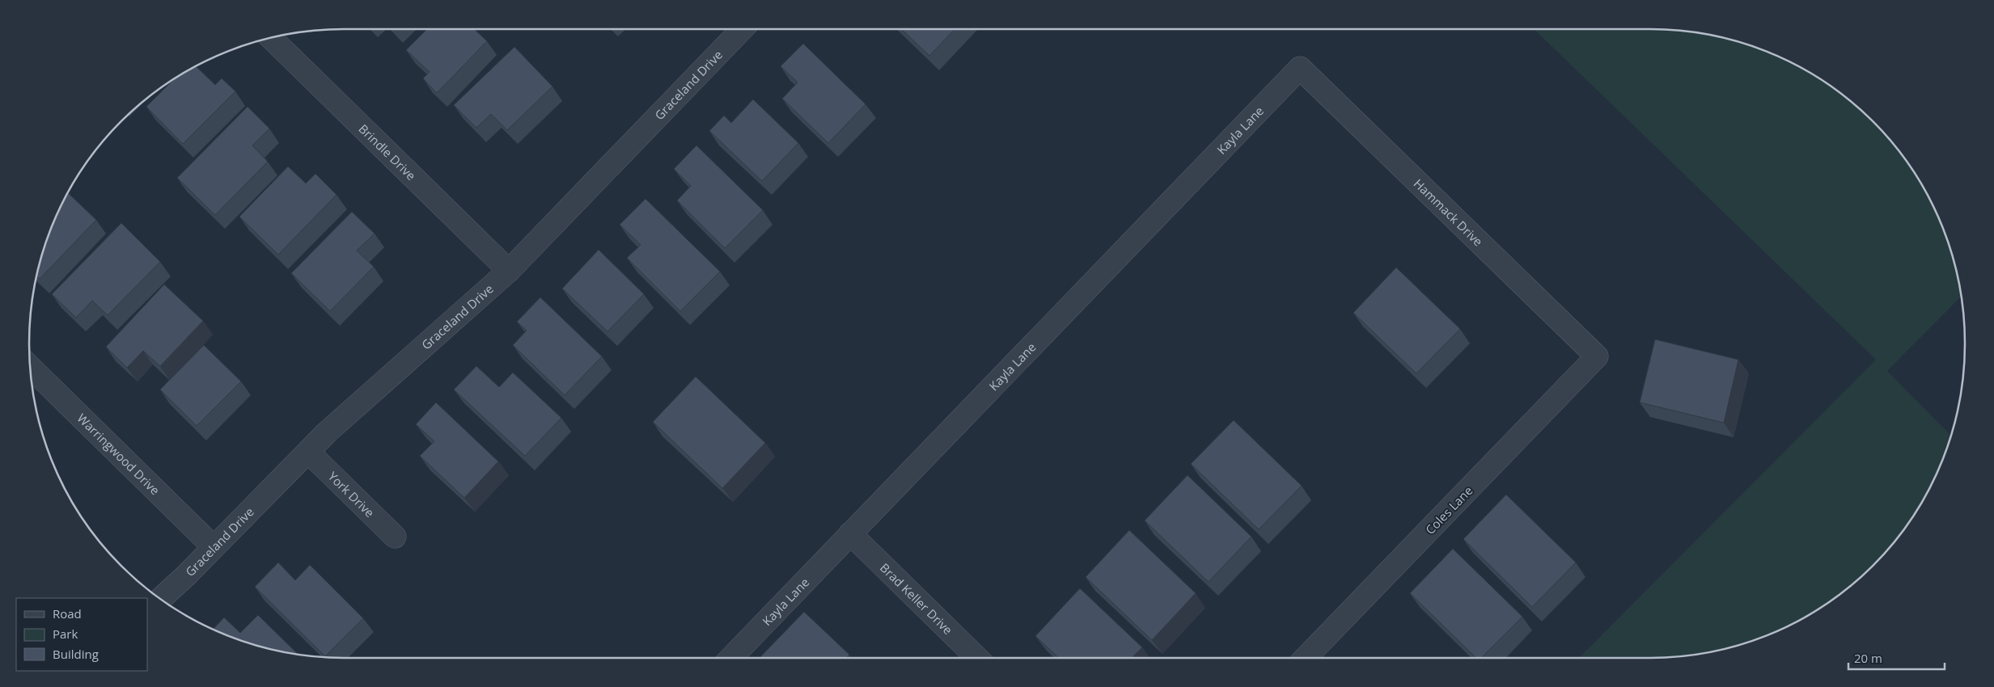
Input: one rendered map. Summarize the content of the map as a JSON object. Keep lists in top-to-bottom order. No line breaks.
{"streets":{"street":["Graceland Drive","Kayla Lane","Brindle Drive","Hammack Drive","Warringwood Drive","York Drive","Coles Lane","Brad Keller Drive"]},"crossings":[["Graceland Drive","Brindle Drive"],["Graceland Drive","Warringwood Drive"],["Graceland Drive","York Drive"],["Kayla Lane","Hammack Drive"],["Kayla Lane","Brad Keller Drive"],["Hammack Drive","Coles Lane"]],"legend":["Road","Park","Building"],"scale_bar":"20 m"}
